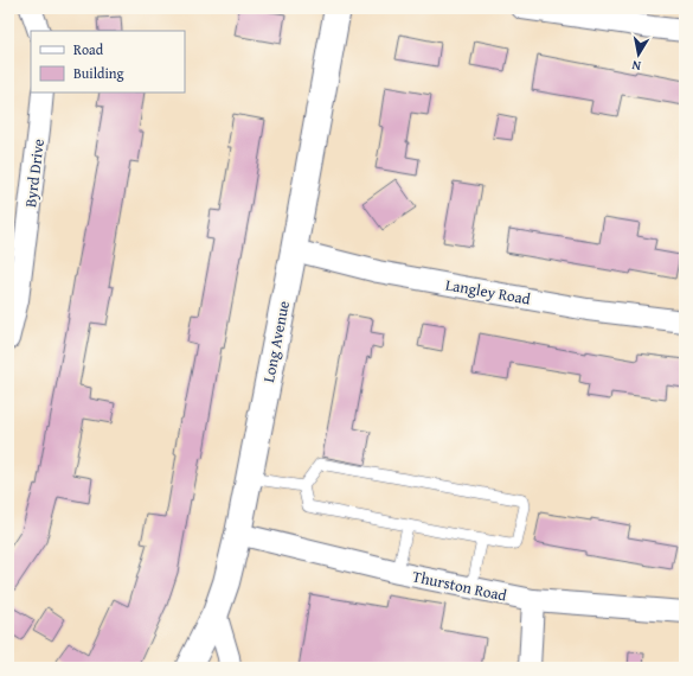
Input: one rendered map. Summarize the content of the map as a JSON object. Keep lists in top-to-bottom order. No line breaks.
{"streets":{"street":["Byrd Drive","Langley Road","Long Avenue","Thurston Road"]},"crossings":[["Langley Road","Long Avenue"],["Long Avenue","Thurston Road"]],"legend":["Road","Building"],"north":"bottom"}
